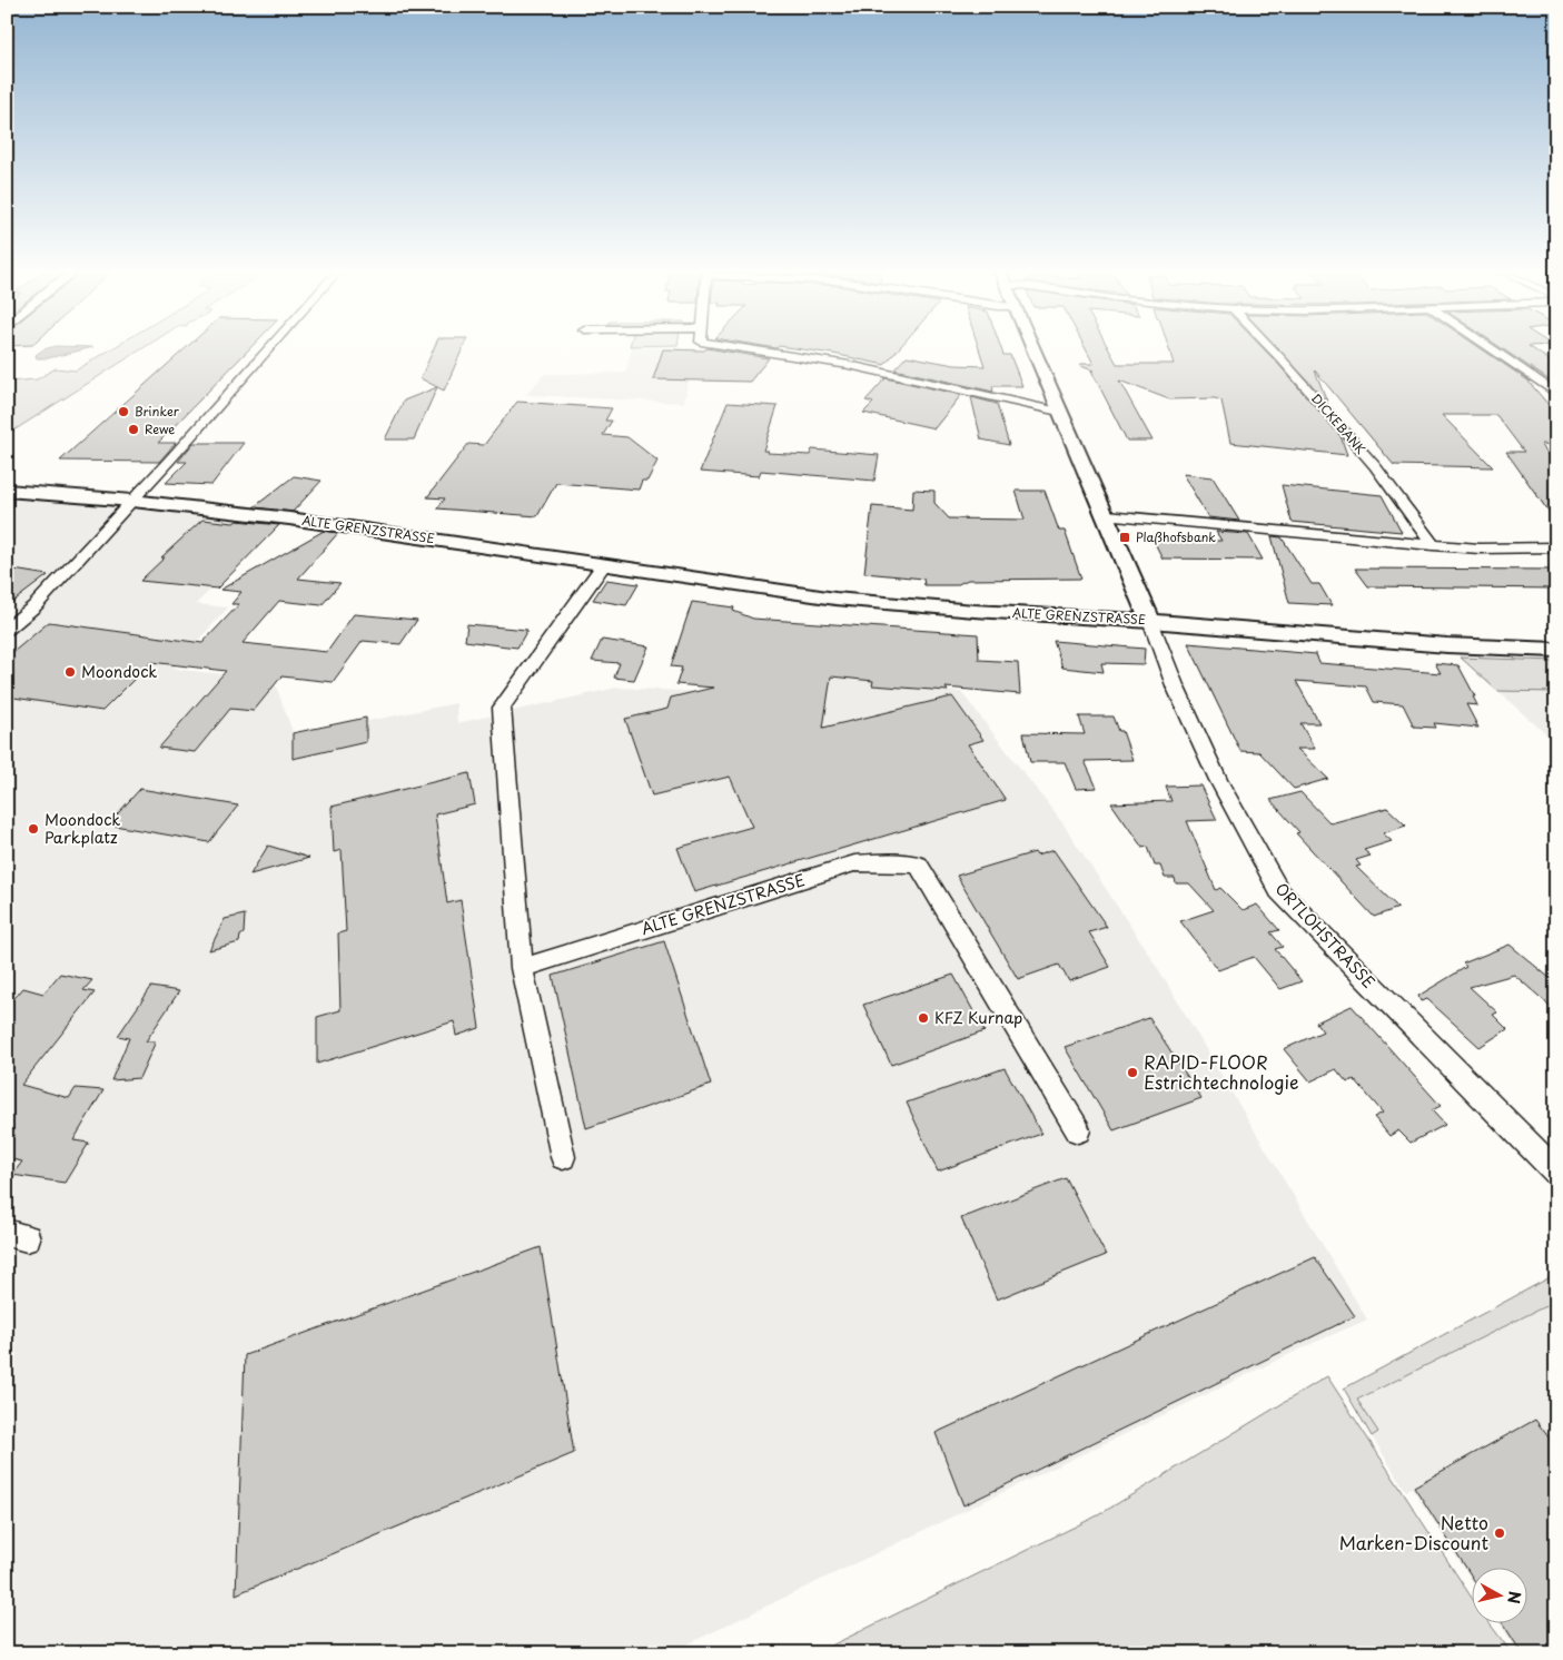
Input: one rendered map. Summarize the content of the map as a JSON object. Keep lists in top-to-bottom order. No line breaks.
{"streets":{"street":["DICKEBANK","ALTE GRENZSTRASSE","ORTLOHSTRASSE"]},"crossings":[["ALTE GRENZSTRASSE","ORTLOHSTRASSE"]],"places":{"other":["Brinker","Rewe","Moondock","Moondock Parkplatz","KFZ Kurnap","RAPID-FLOOR Estrichtechnologie","Netto Marken-Discount"],"transit":["Plaßhofsbank"]},"north":"right"}
